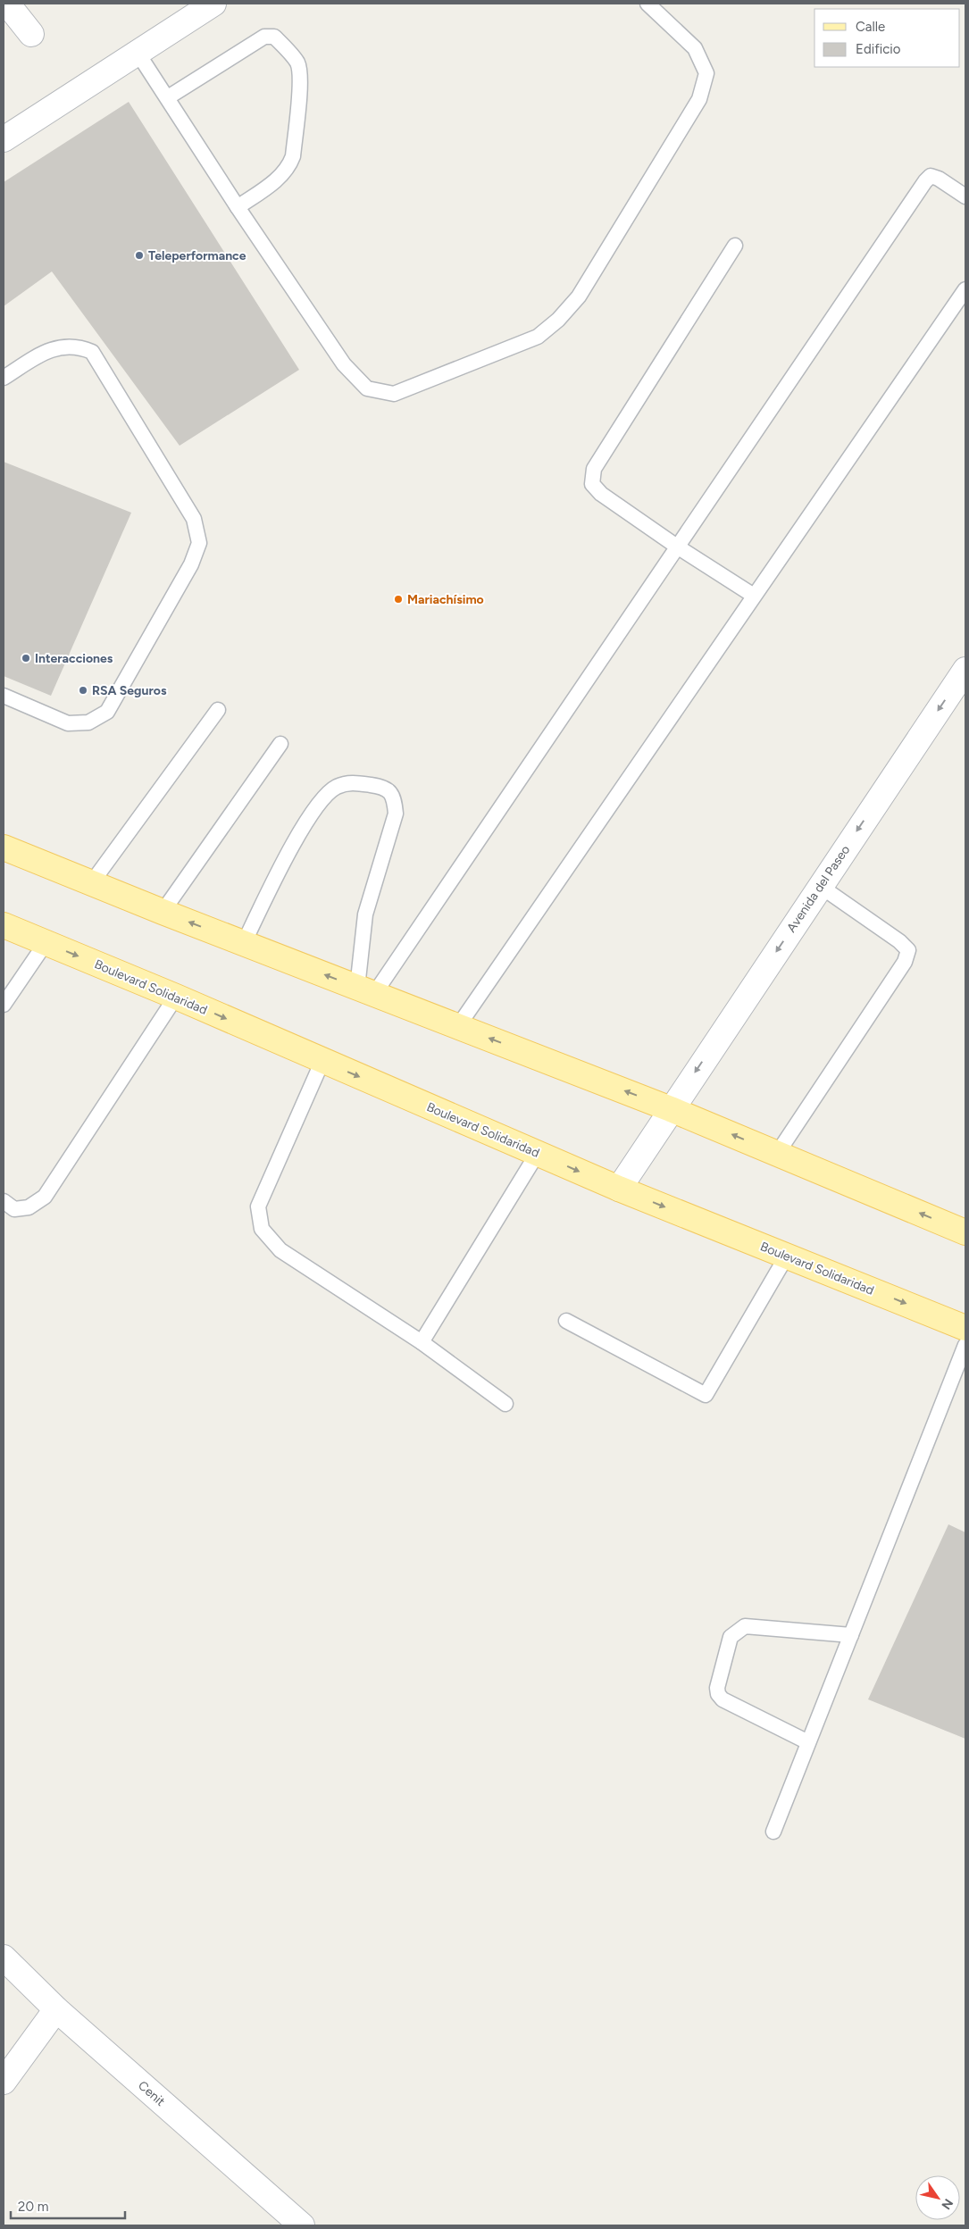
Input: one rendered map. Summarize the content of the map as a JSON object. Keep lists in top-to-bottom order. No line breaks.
{"streets":{"main road":["Boulevard Solidaridad"],"street":["Avenida del Paseo","Cenit"]},"crossings":[["Avenida del Paseo","Boulevard Solidaridad"]],"one_way":["Avenida del Paseo"],"places":["Teleperformance","Mariachísimo","Interacciones","RSA Seguros"],"legend":["Calle","Edificio"],"scale_bar":"20 m","north":"bottom right"}
